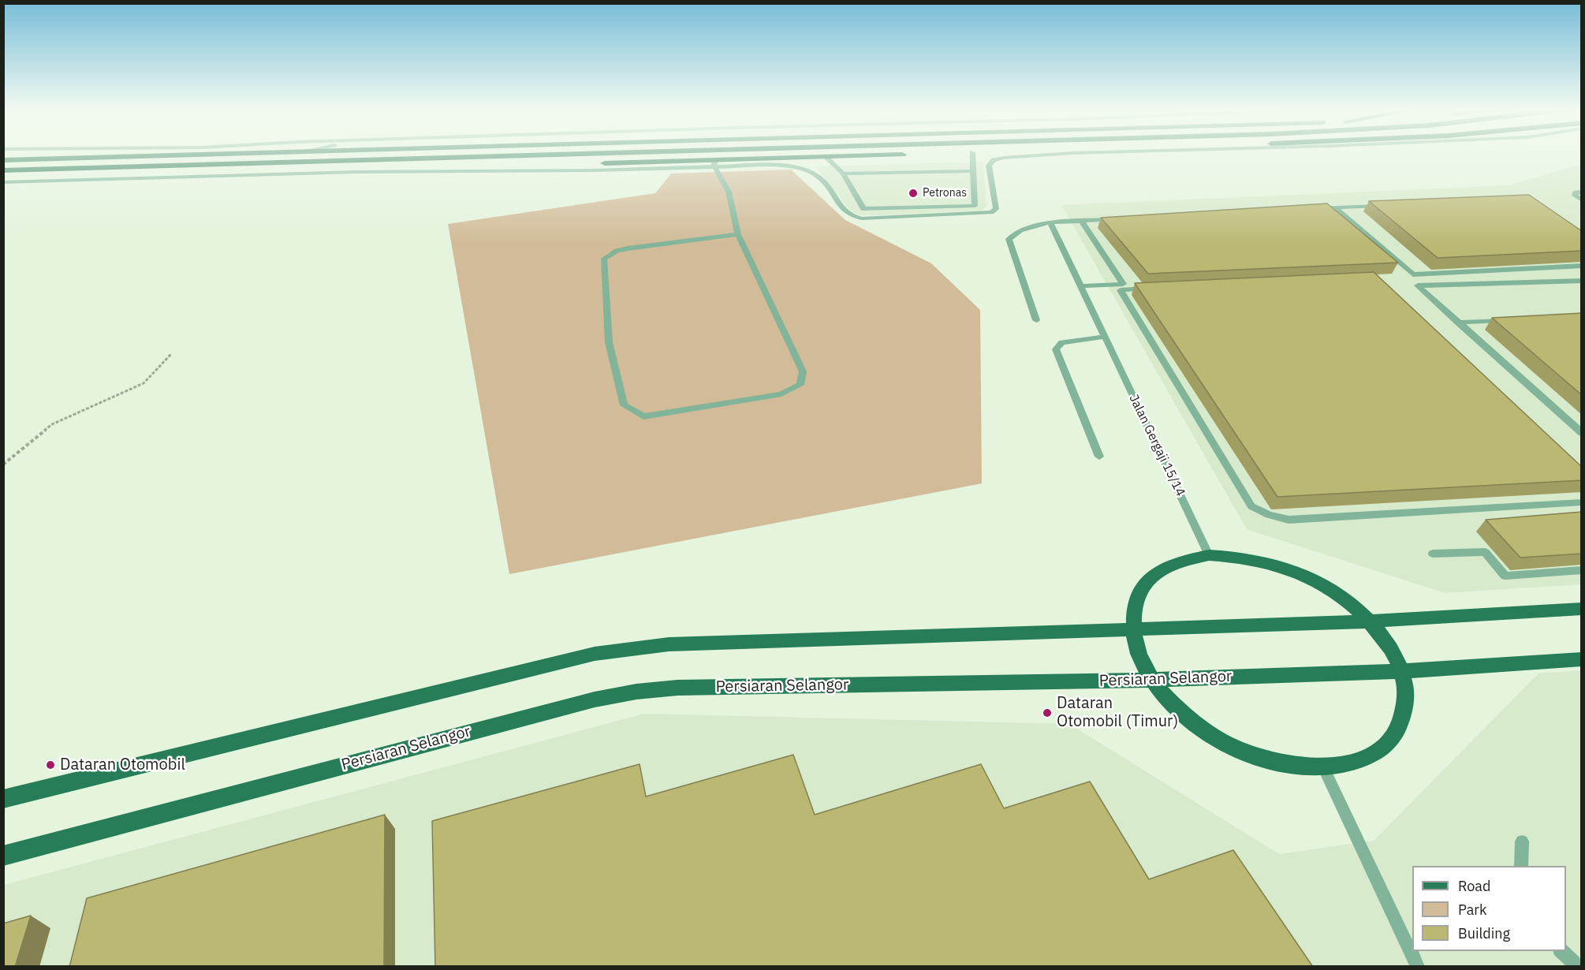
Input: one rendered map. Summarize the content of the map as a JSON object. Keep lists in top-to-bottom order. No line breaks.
{"streets":{"main road":["Persiaran Selangor"],"lane":["Jalan Gergaji 15/14"]},"places":["Petronas","Dataran Otomobil (Timur)","Dataran Otomobil"],"legend":["Road","Park","Building"]}
